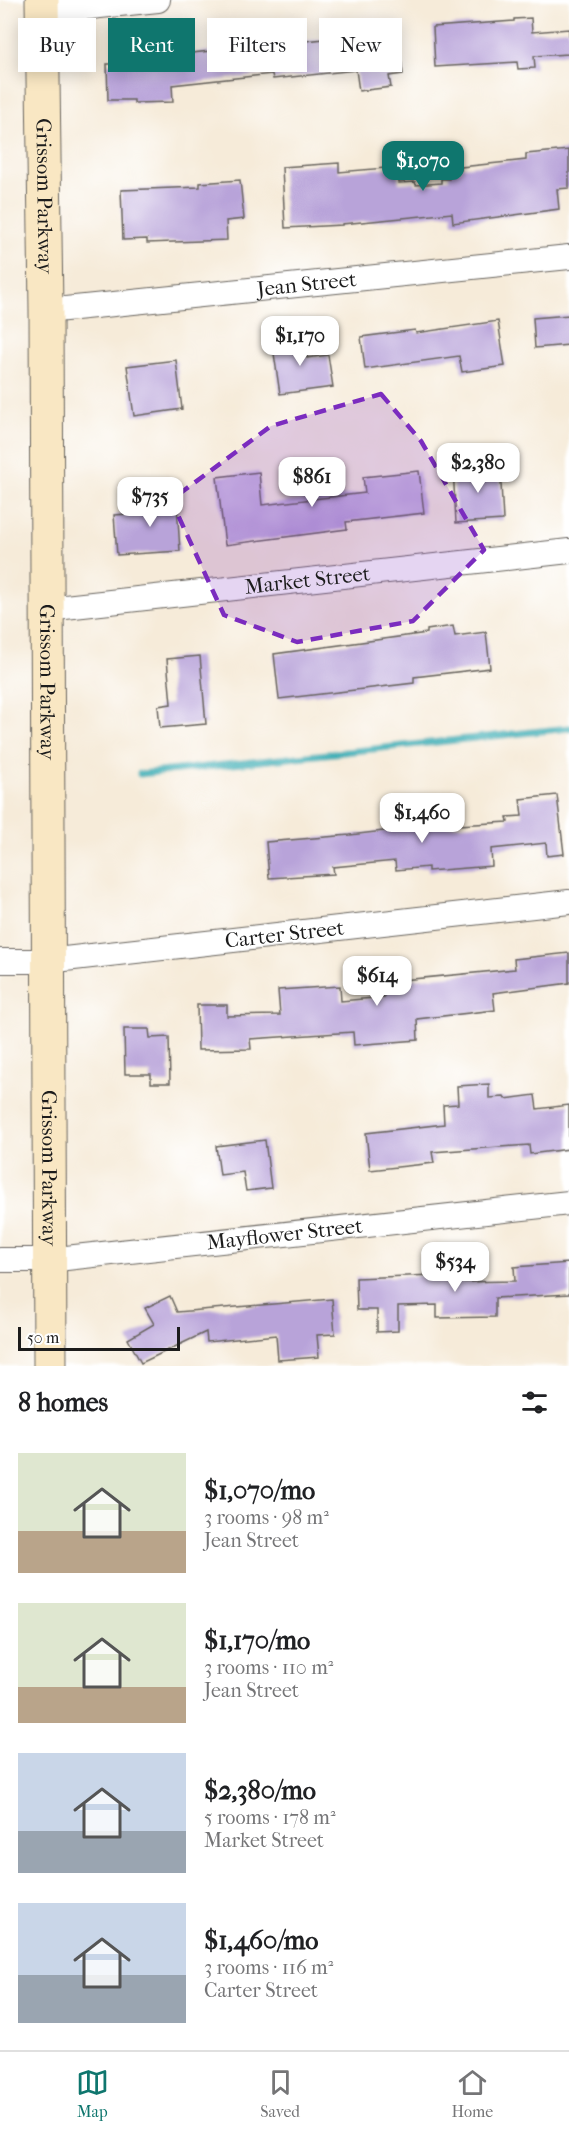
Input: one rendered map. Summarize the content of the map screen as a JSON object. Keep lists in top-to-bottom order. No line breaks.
{"streets":{"main road":["Grissom Parkway"],"street":["Jean Street","Market Street","Carter Street","Mayflower Street"]},"crossings":[["Grissom Parkway","Jean Street"],["Grissom Parkway","Market Street"],["Grissom Parkway","Carter Street"],["Grissom Parkway","Mayflower Street"]],"scale_bar":"50 m","page":{"chip":["Buy","Rent","Filters","New"],"price":["$1,070","$1,170","$2,380","$861","$735","$1,460","$614","$534"],"scale":"50 m","heading":"8 homes","list":[{"name":"$1,070/mo","note":"3 rooms · 98 m² · Jean Street"},{"name":"$1,170/mo","note":"3 rooms · 110 m² · Jean Street"},{"name":"$2,380/mo","note":"5 rooms · 178 m² · Market Street"},{"name":"$1,460/mo","note":"3 rooms · 116 m² · Carter Street"}],"tabs":["Map","Saved","Home"]}}
